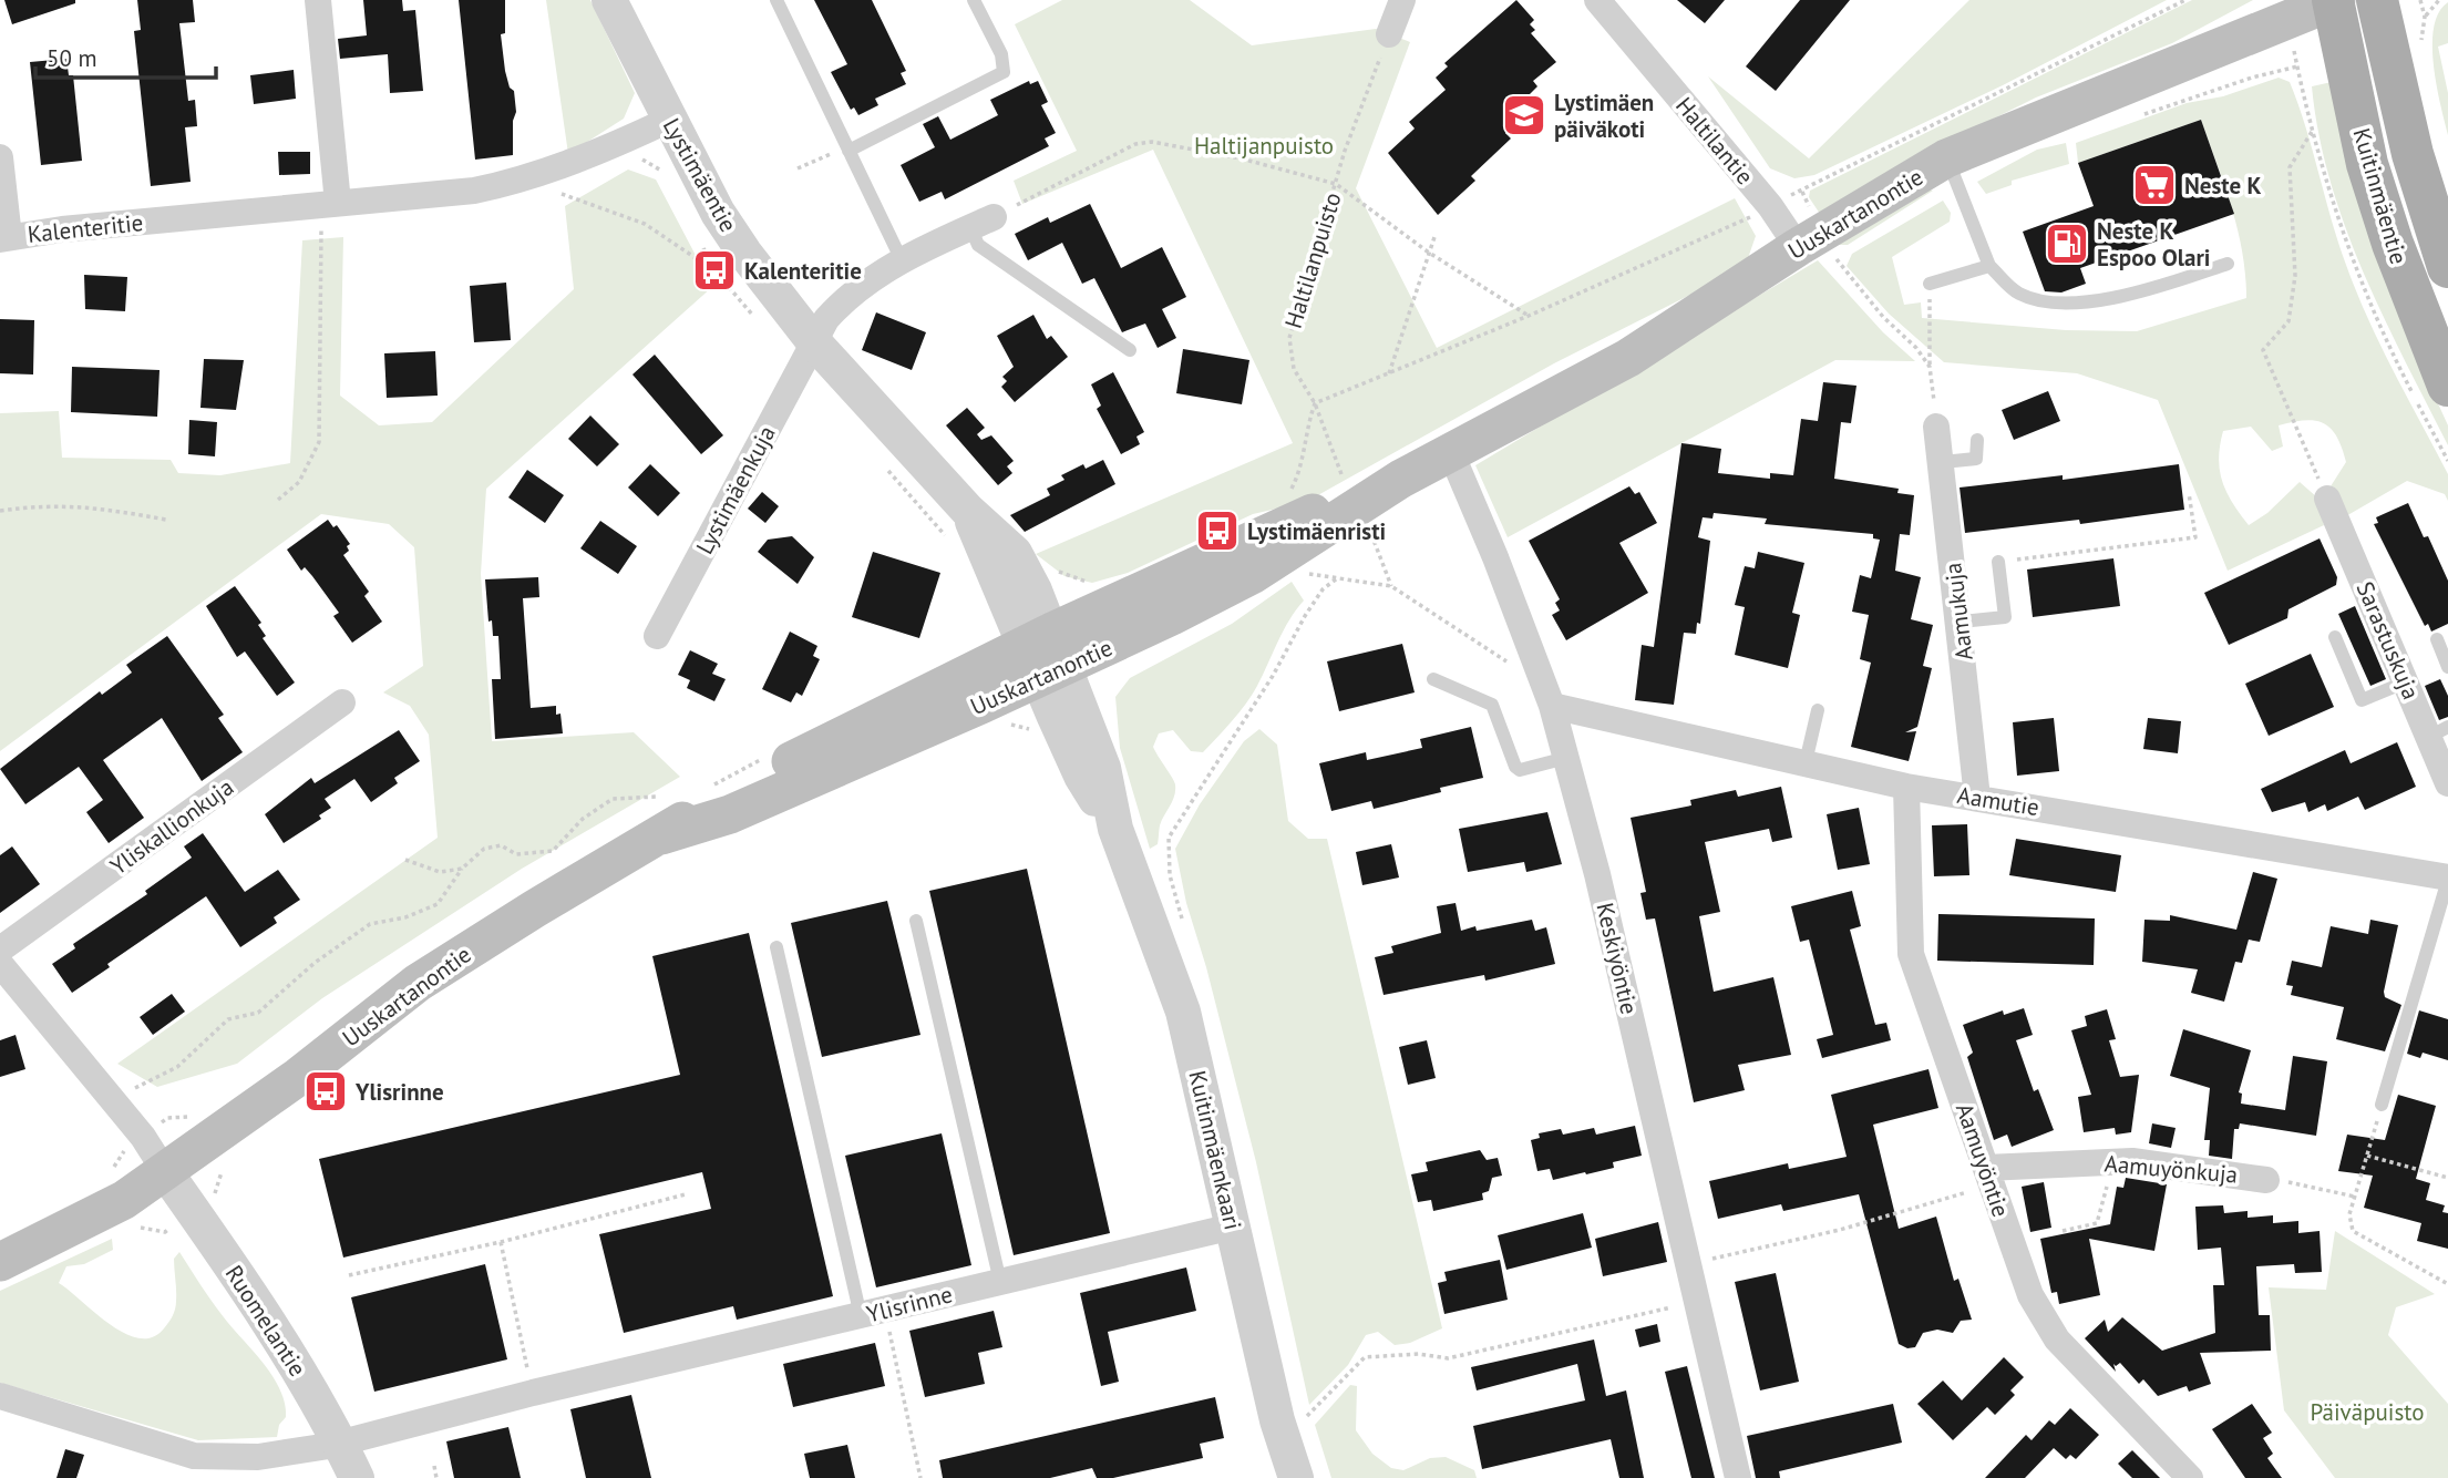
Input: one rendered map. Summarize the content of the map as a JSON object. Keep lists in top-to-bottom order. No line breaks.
{"streets":{"main road":["Kuitinmäentie","Uuskartanontie"],"street":["Haltilantie","Lystimäentie","Kalenteritie","Lystimäenkuja","Aamukuja","Sarastuskuja","Aamutie","Yliskallionkuja","Keskiyöntie","Kuitinmäenkaari","Aamuyöntie","Aamuyönkuja","Ylisrinne","Ruomelantie"],"path":["Haltilanpuisto"]},"crossings":[["Haltilantie","Uuskartanontie"],["Lystimäentie","Uuskartanontie"],["Lystimäentie","Kalenteritie"],["Lystimäentie","Lystimäenkuja"],["Lystimäentie","Kuitinmäenkaari"],["Kuitinmäentie","Uuskartanontie"],["Uuskartanontie","Keskiyöntie"],["Uuskartanontie","Kuitinmäenkaari"],["Uuskartanontie","Ruomelantie"],["Aamukuja","Aamutie"],["Aamutie","Keskiyöntie"],["Aamutie","Aamuyöntie"],["Kuitinmäenkaari","Ylisrinne"],["Aamuyöntie","Aamuyönkuja"],["Ylisrinne","Ruomelantie"]],"parks":["Haltijanpuisto","Päiväpuisto"],"places":{"school or university":["Lystimäen päiväkoti"],"supermarket":["Neste K"],"fuel station":["Neste K Espoo Olari"],"bus stop":["Kalenteritie","Lystimäenristi","Ylisrinne"]},"scale_bar":"50 m"}
